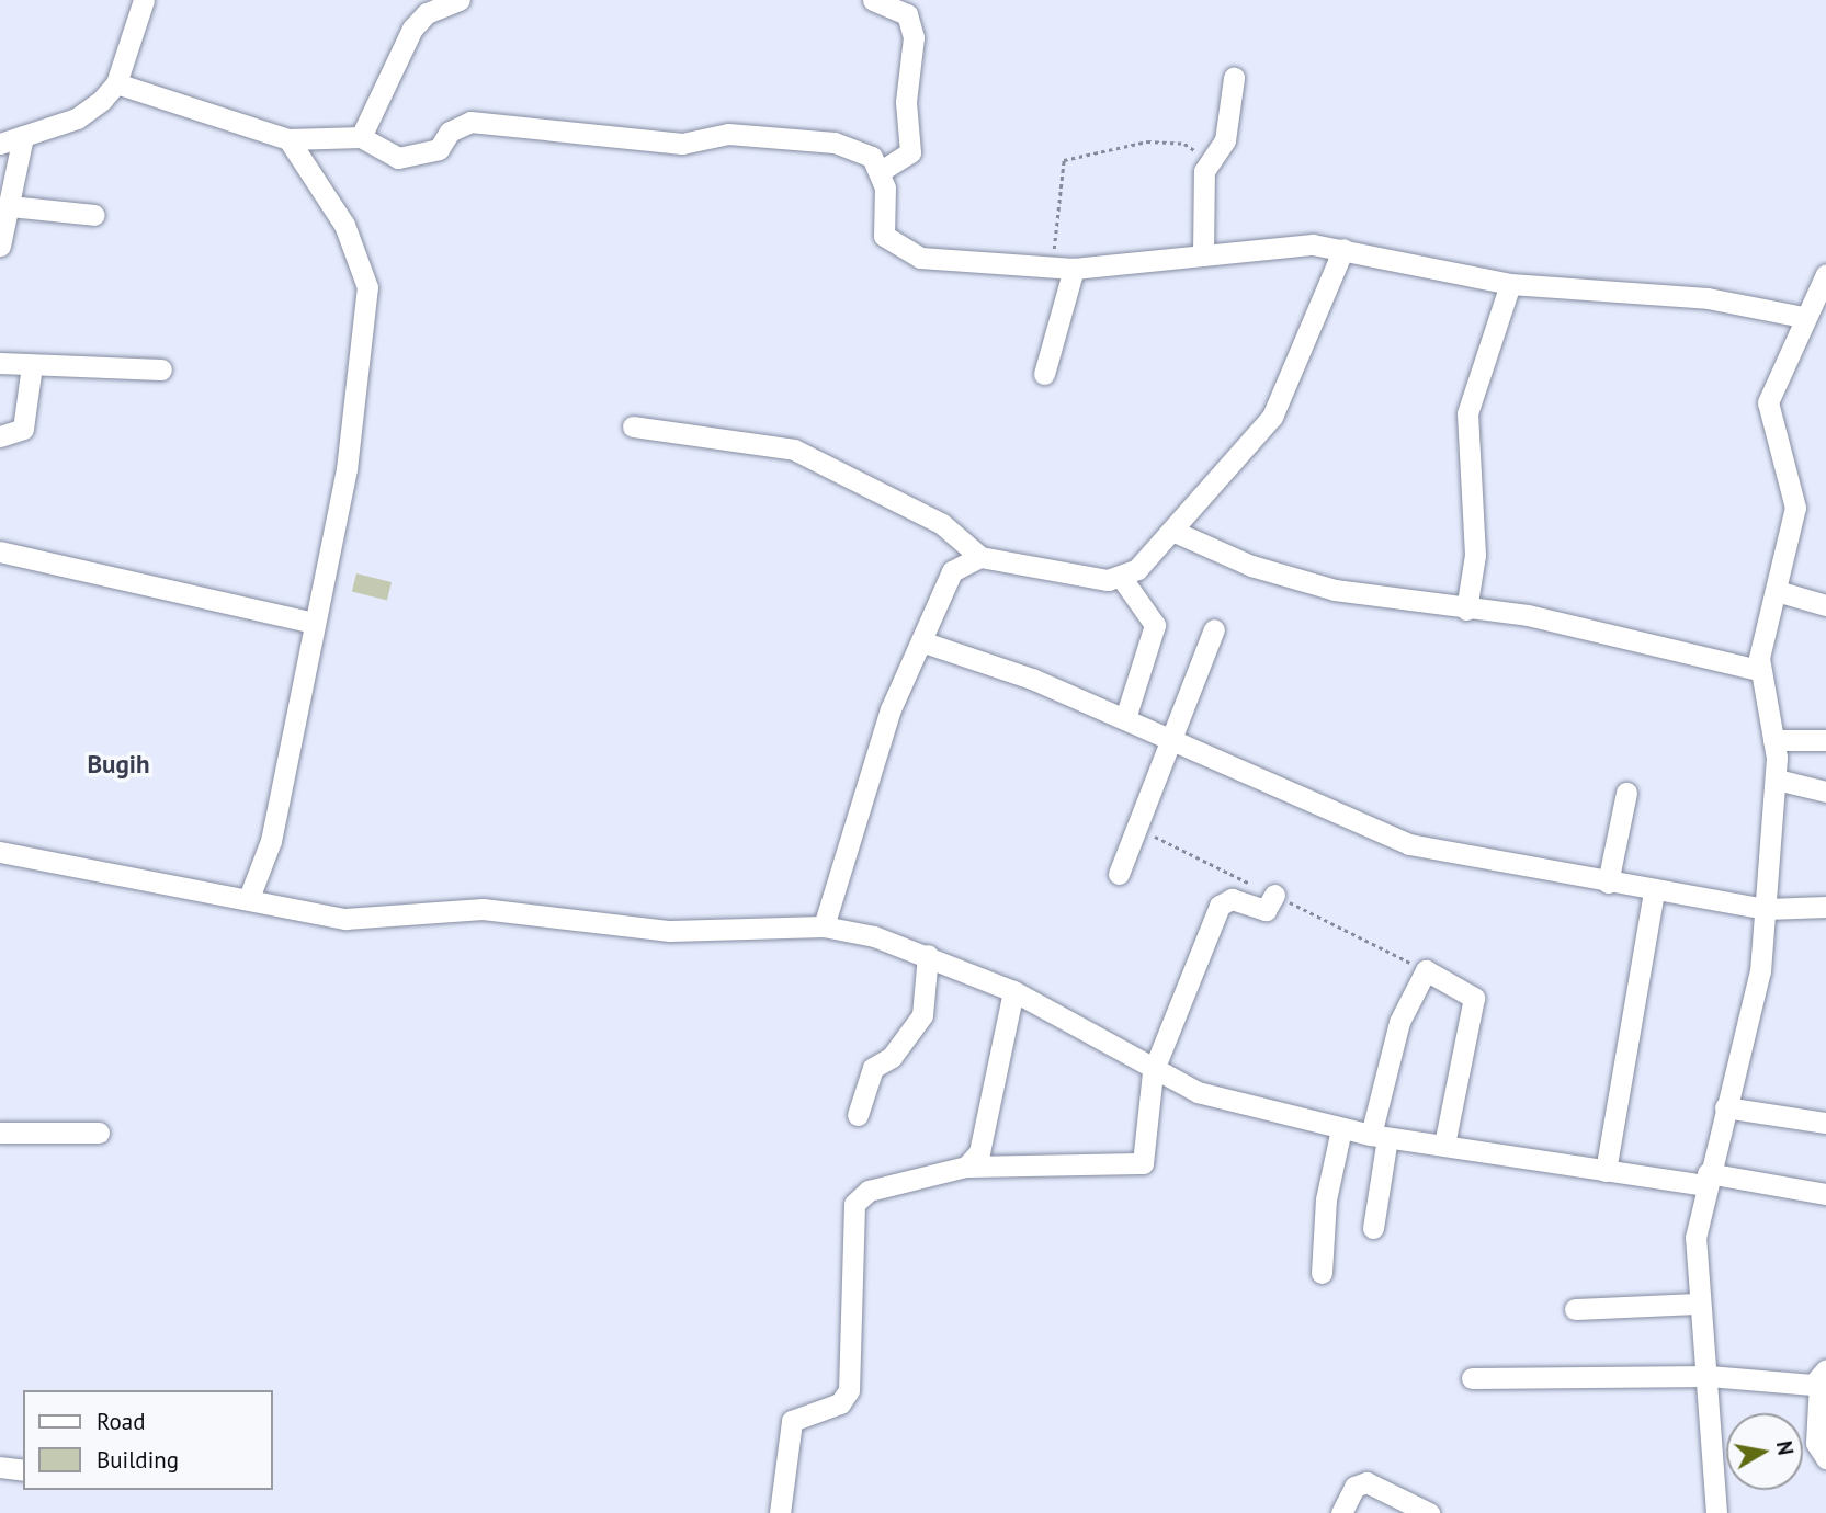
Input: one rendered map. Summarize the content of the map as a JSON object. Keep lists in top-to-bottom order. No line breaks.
{"districts":["Bugih"],"legend":["Road","Building"],"north":"right"}
